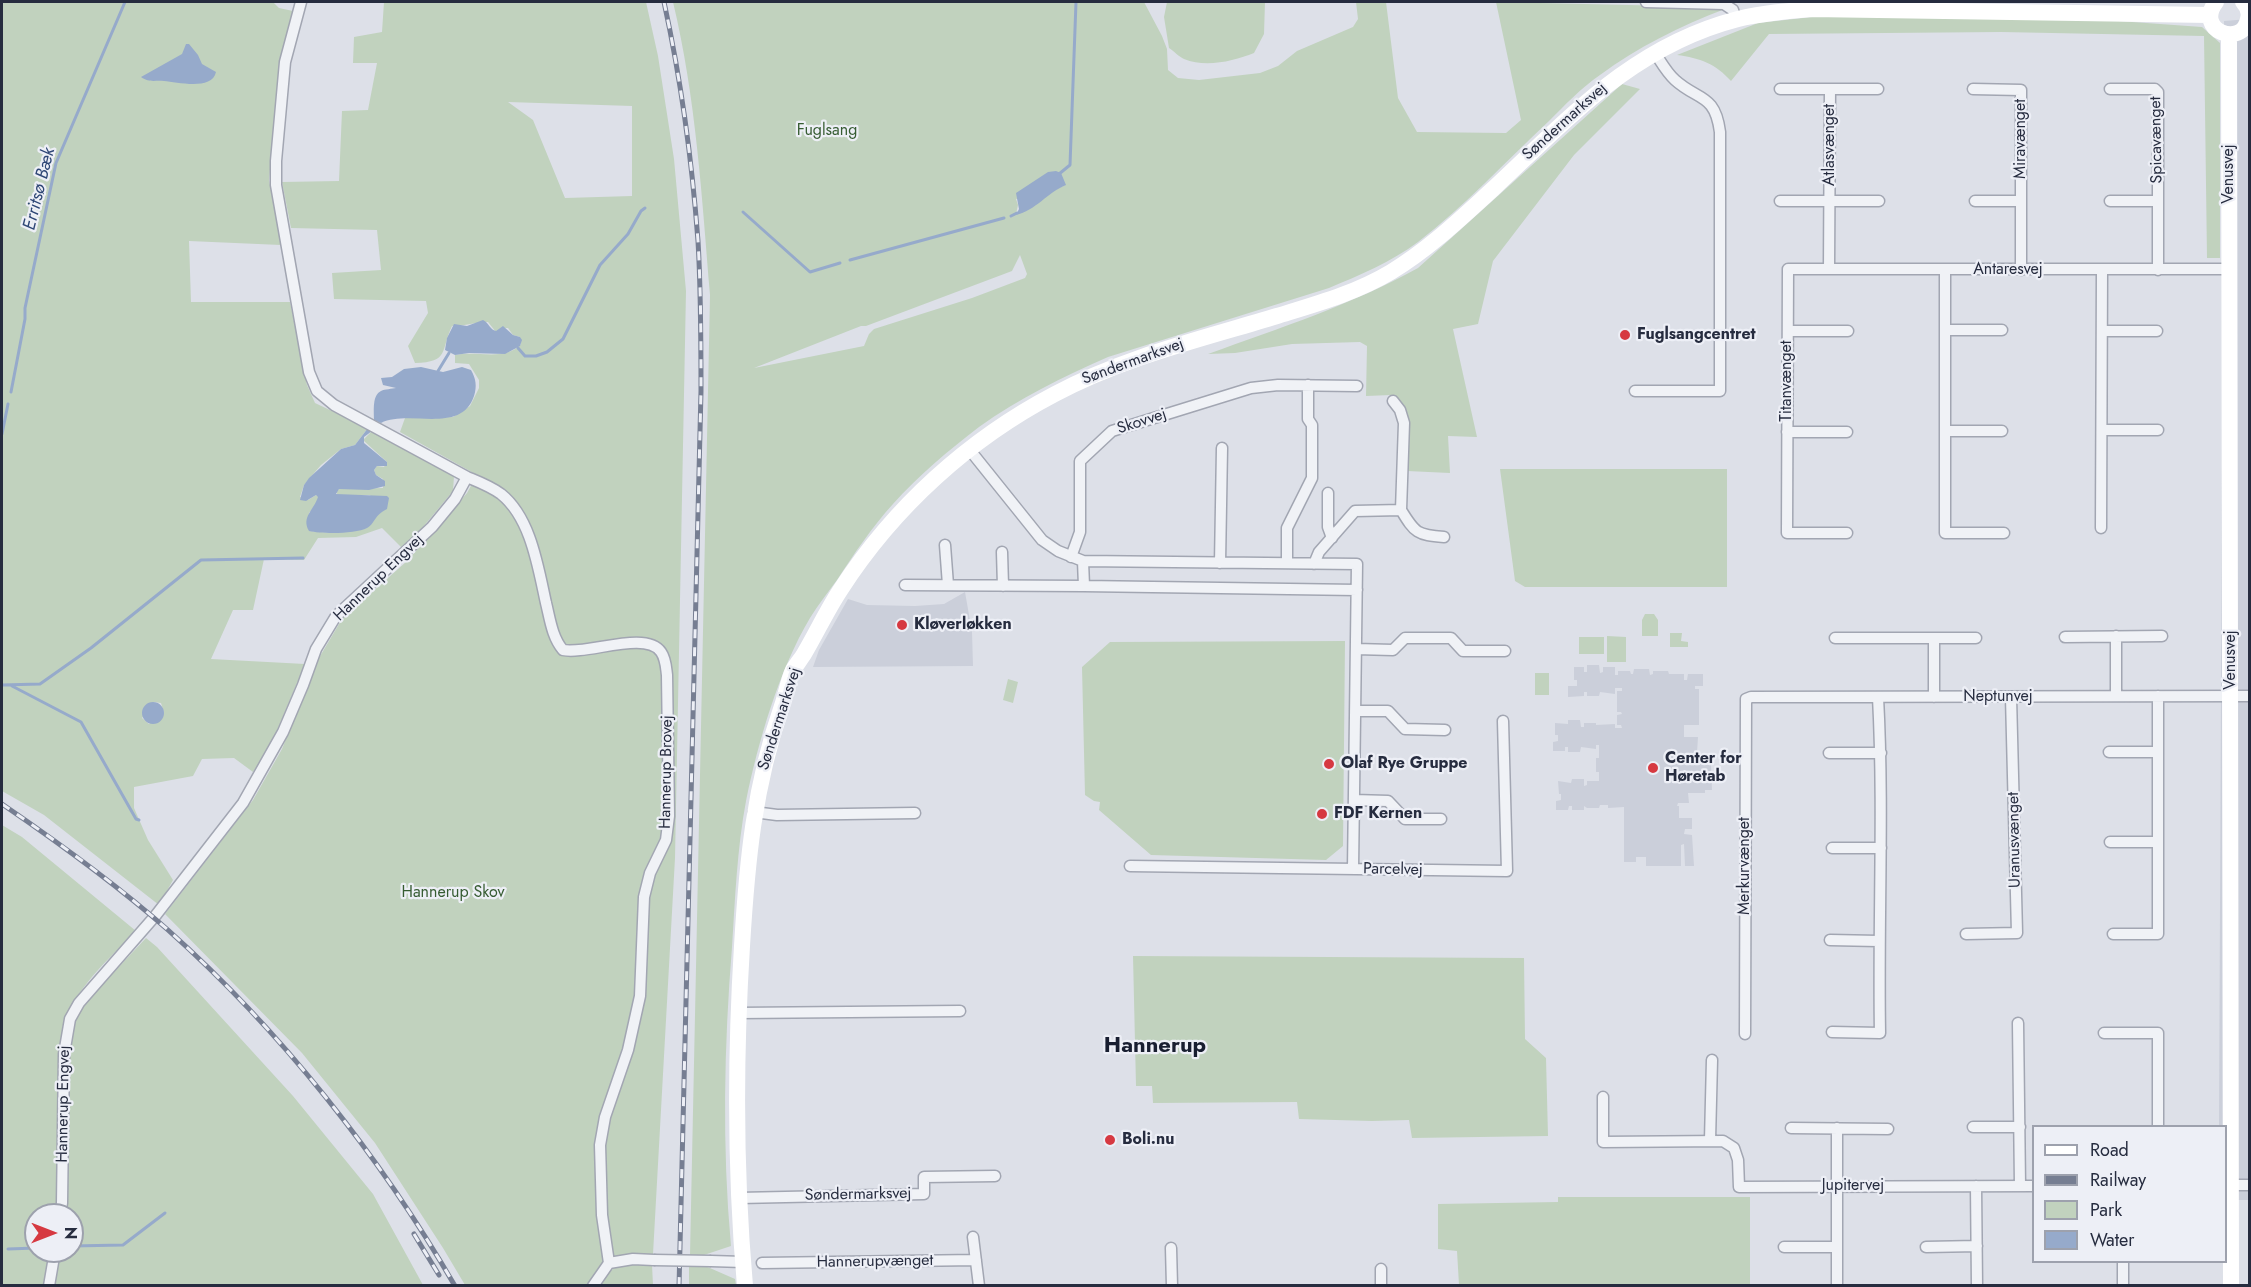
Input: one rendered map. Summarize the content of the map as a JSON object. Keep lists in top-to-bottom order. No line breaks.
{"streets":{"street":["Søndermarksvej","Miravænget","Spicavænget","Atlasvænget","Venusvej","Antaresvej","Titanvænget","Skovvej","Hannerup Engvej","Neptunvej","Hannerup Brovej","Uranusvænget","Merkurvænget","Parcelvej","Jupitervej","Hannerupvænget"]},"crossings":[["Miravænget","Antaresvej"],["Spicavænget","Antaresvej"],["Atlasvænget","Antaresvej"],["Venusvej","Antaresvej"],["Venusvej","Neptunvej"],["Antaresvej","Titanvænget"],["Hannerup Engvej","Hannerup Brovej"],["Neptunvej","Uranusvænget"],["Neptunvej","Merkurvænget"]],"districts":["Hannerup"],"water":["Erritsø Bæk"],"parks":["Fuglsang","Hannerup Skov"],"places":["Fuglsangcentret","Kløverløkken","Olaf Rye Gruppe","Center for Høretab","FDF Kernen","Boli.nu"],"legend":["Road","Railway","Park","Water"],"north":"right"}
